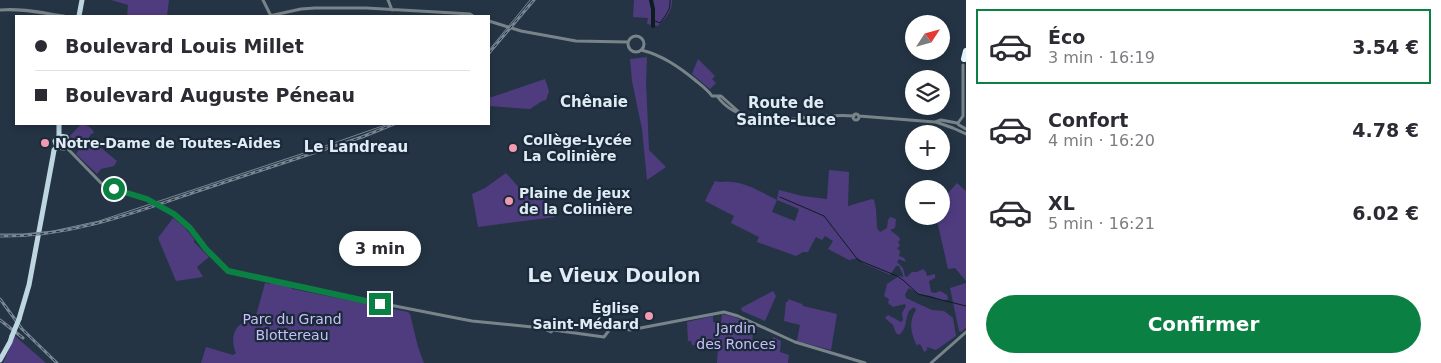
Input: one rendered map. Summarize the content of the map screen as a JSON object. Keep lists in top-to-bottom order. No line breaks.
{"districts":["Chênaie","Route de Sainte-Luce","Le Landreau","Le Vieux Doulon"],"parks":["Parc du Grand Blottereau","Jardin des Ronces"],"places":["Notre-Dame de Toutes-Aides","Collège-Lycée La Colinière","Plaine de jeux de la Colinière","Église Saint-Médard"],"north":"top right","page":{"list":[{"name":"Éco","note":"3 min · 16:19","value":"3.54 €"},{"name":"Confort","note":"4 min · 16:20","value":"4.78 €"},{"name":"XL","note":"5 min · 16:21","value":"6.02 €"}],"map_buttons":["+","−"],"banner":["Boulevard Louis Millet","Boulevard Auguste Péneau"],"bubble":"3 min","buttons":"Confirmer"}}
